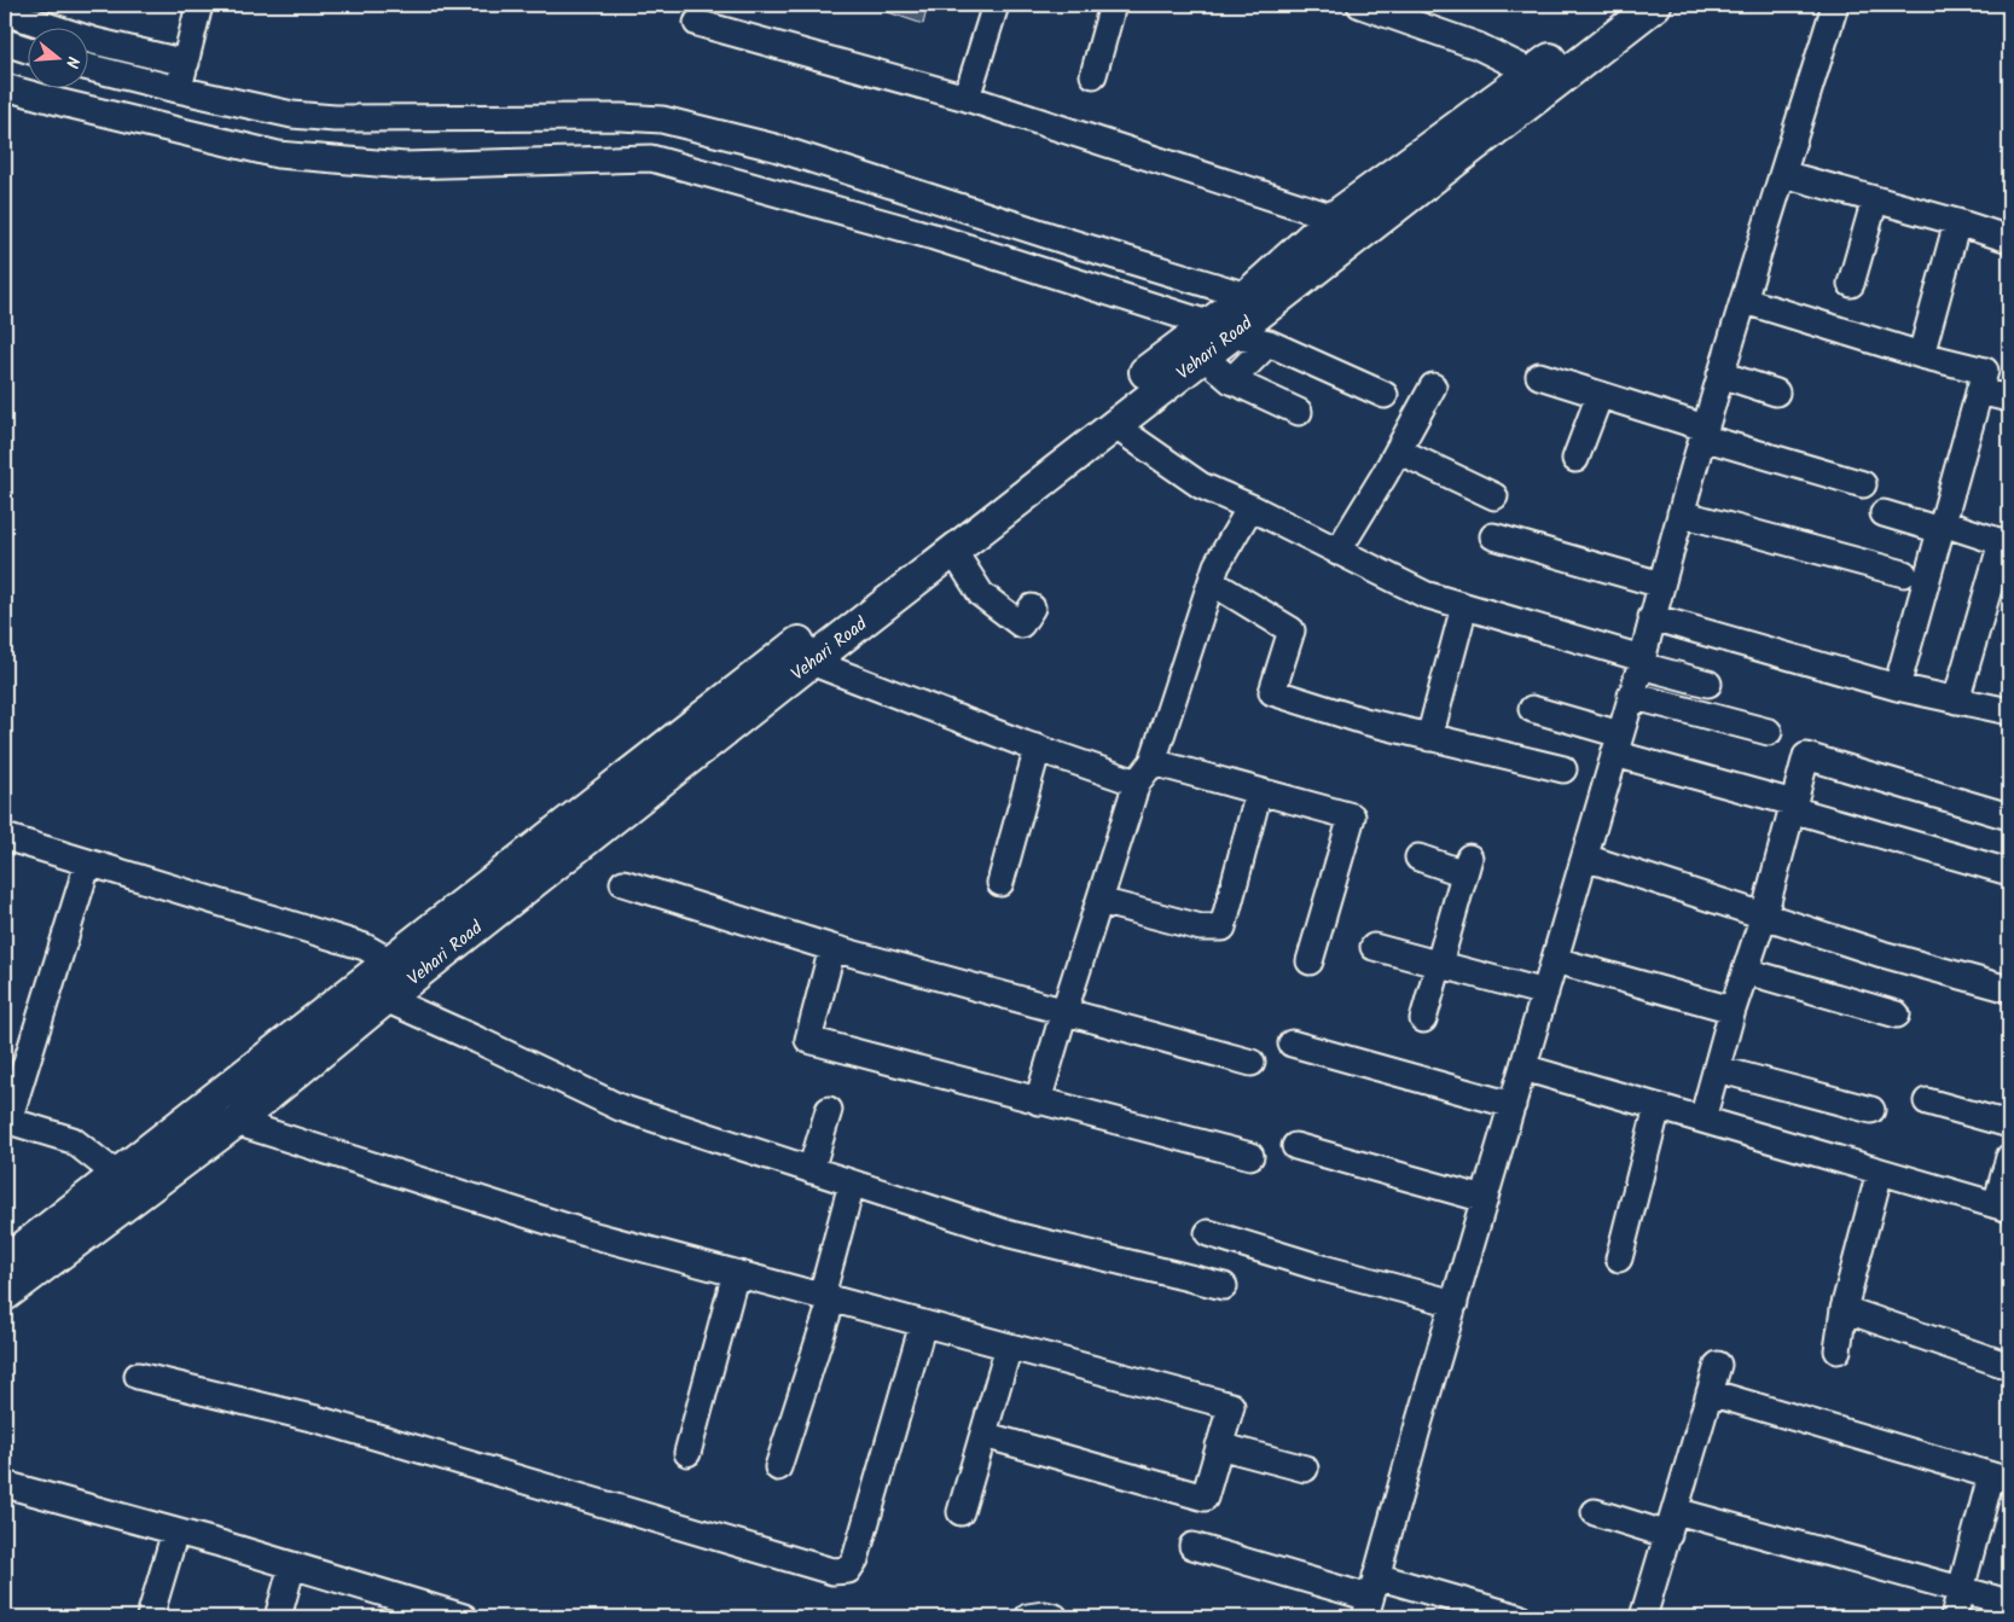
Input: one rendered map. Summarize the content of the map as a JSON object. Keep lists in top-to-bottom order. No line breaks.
{"streets":{"main road":["Vehari Road"]},"north":"right"}
